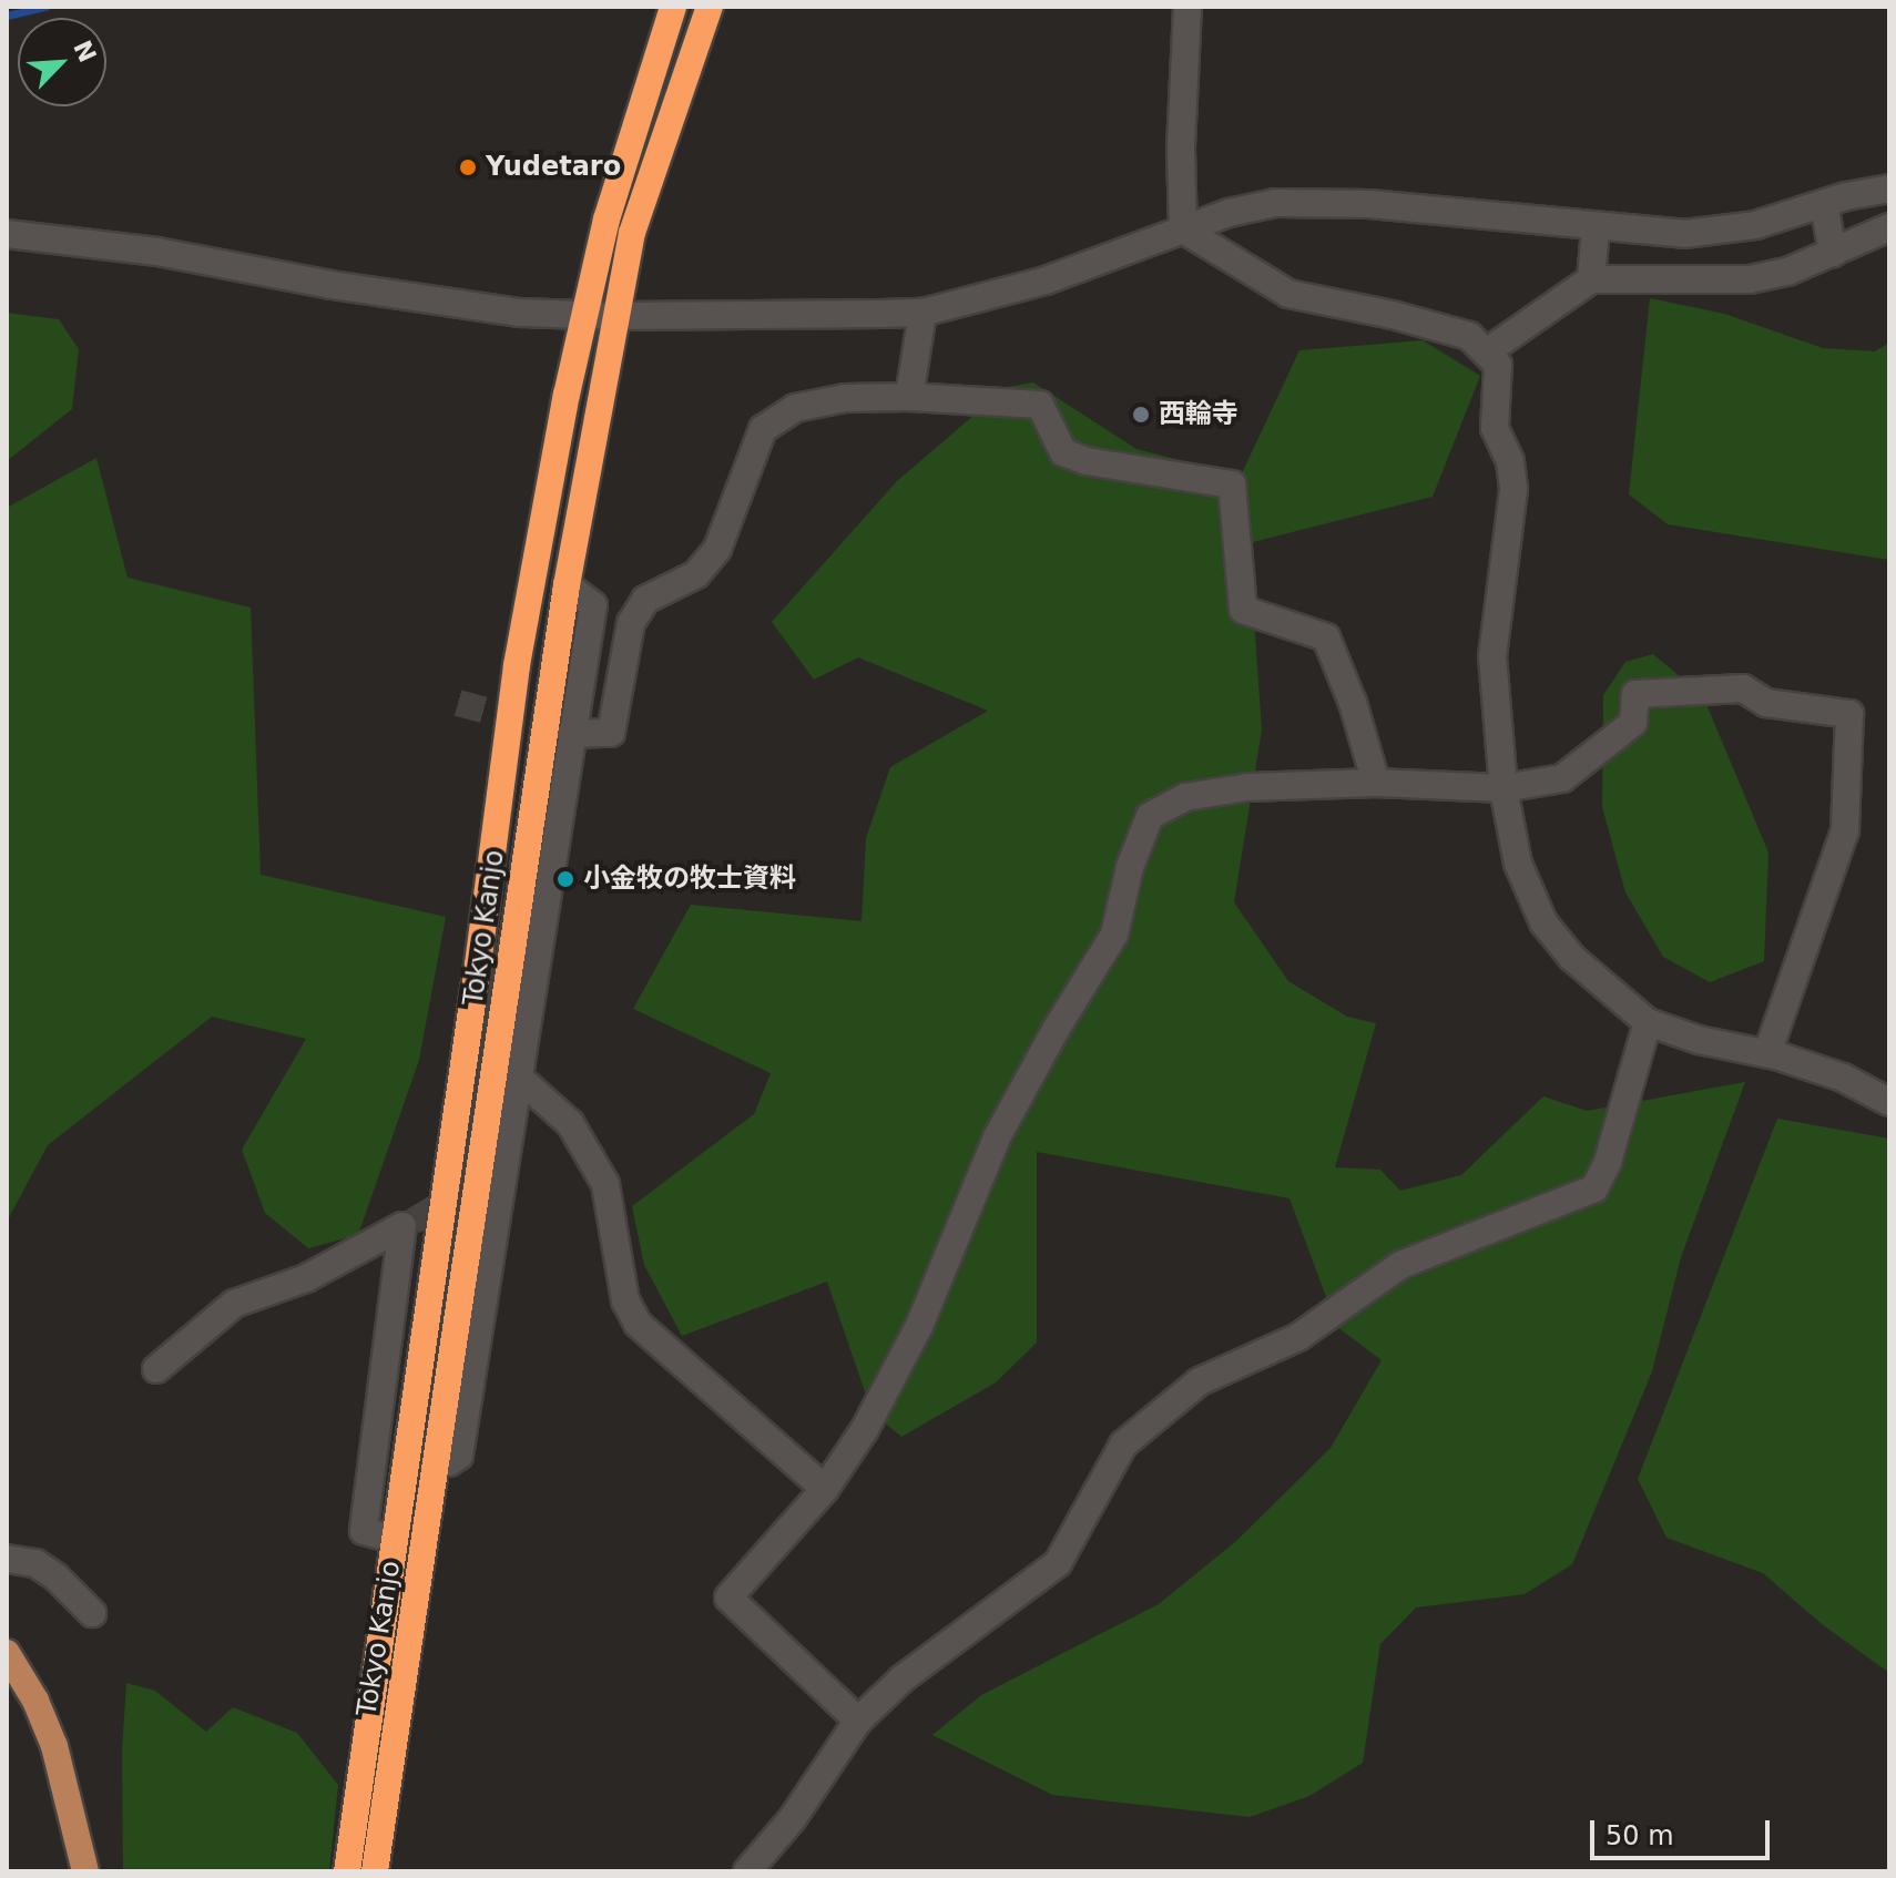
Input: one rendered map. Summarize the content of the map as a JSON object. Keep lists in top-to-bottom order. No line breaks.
{"streets":{"highway":["Tokyo Kanjo"]},"places":["Yudetaro","西輪寺","小金牧の牧士資料"],"scale_bar":"50 m","north":"top right"}
